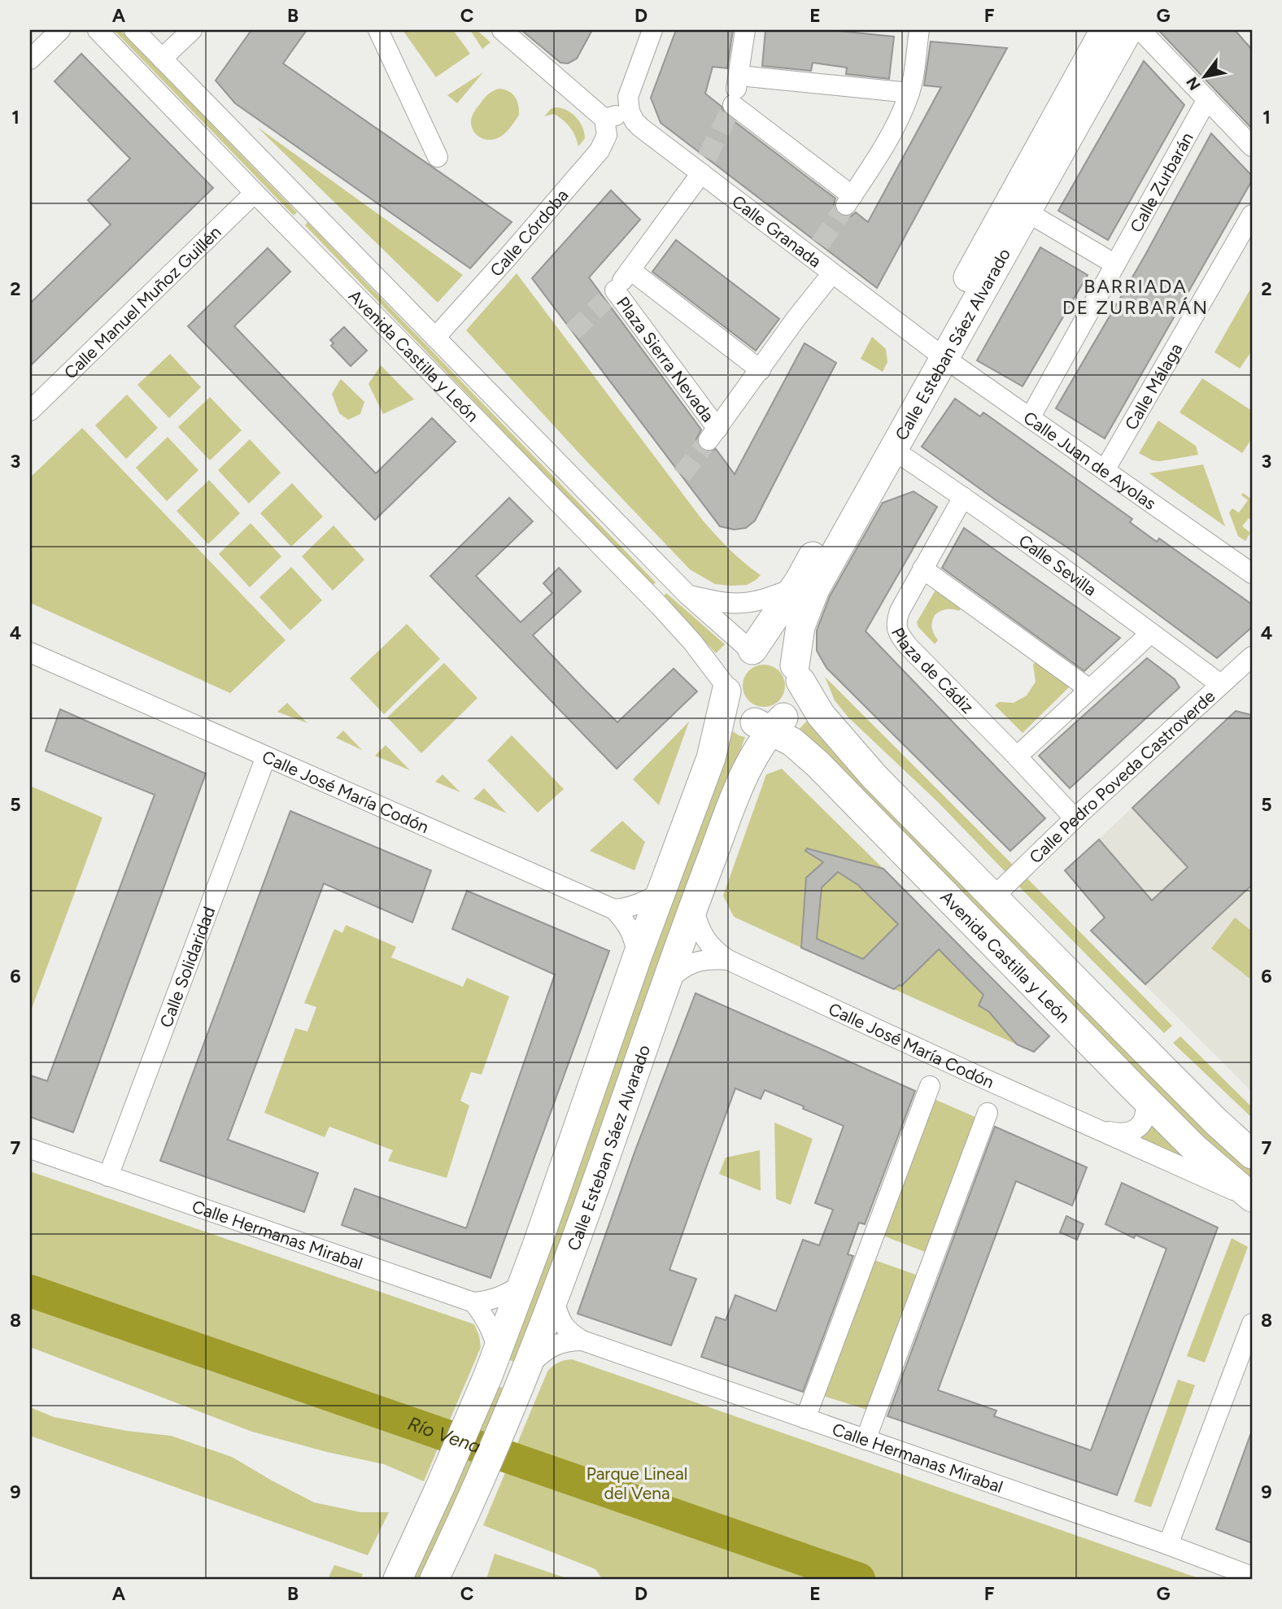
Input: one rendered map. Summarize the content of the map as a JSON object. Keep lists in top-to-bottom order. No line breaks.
{"streets":{"main road":["Calle Esteban Sáez Alvarado","Avenida Castilla y León"],"street":["Calle Zurbarán","Calle Granada","Calle Córdoba","Calle Manuel Muñoz Guillén","Plaza Sierra Nevada","Calle Málaga","Calle Juan de Ayolas","Calle Sevilla","Plaza de Cádiz","Calle Pedro Poveda Castroverde","Calle José María Codón","Calle Solidaridad","Calle Hermanas Mirabal"]},"crossings":[["Calle Zurbarán","Calle Juan de Ayolas"],["Calle Granada","Calle Esteban Sáez Alvarado"],["Calle Granada","Plaza Sierra Nevada"],["Calle Granada","Calle Juan de Ayolas"],["Calle Córdoba","Avenida Castilla y León"],["Calle Manuel Muñoz Guillén","Avenida Castilla y León"],["Calle Esteban Sáez Alvarado","Avenida Castilla y León"],["Calle Esteban Sáez Alvarado","Calle Juan de Ayolas"],["Calle Esteban Sáez Alvarado","Calle Sevilla"],["Calle Esteban Sáez Alvarado","Calle José María Codón"],["Calle Esteban Sáez Alvarado","Calle Hermanas Mirabal"],["Avenida Castilla y León","Calle Pedro Poveda Castroverde"],["Avenida Castilla y León","Calle José María Codón"],["Calle Málaga","Calle Juan de Ayolas"],["Calle Sevilla","Plaza de Cádiz"],["Calle Sevilla","Calle Pedro Poveda Castroverde"],["Plaza de Cádiz","Calle Pedro Poveda Castroverde"],["Calle José María Codón","Calle Solidaridad"],["Calle Solidaridad","Calle Hermanas Mirabal"]],"districts":["BARRIADA DE ZURBARÁN"],"water":["Río Vena"],"parks":["Parque Lineal del Vena"],"north":"bottom left","grid":{"columns":["A","B","C","D","E","F","G"],"rows":["1","2","3","4","5","6","7","8","9"]}}
